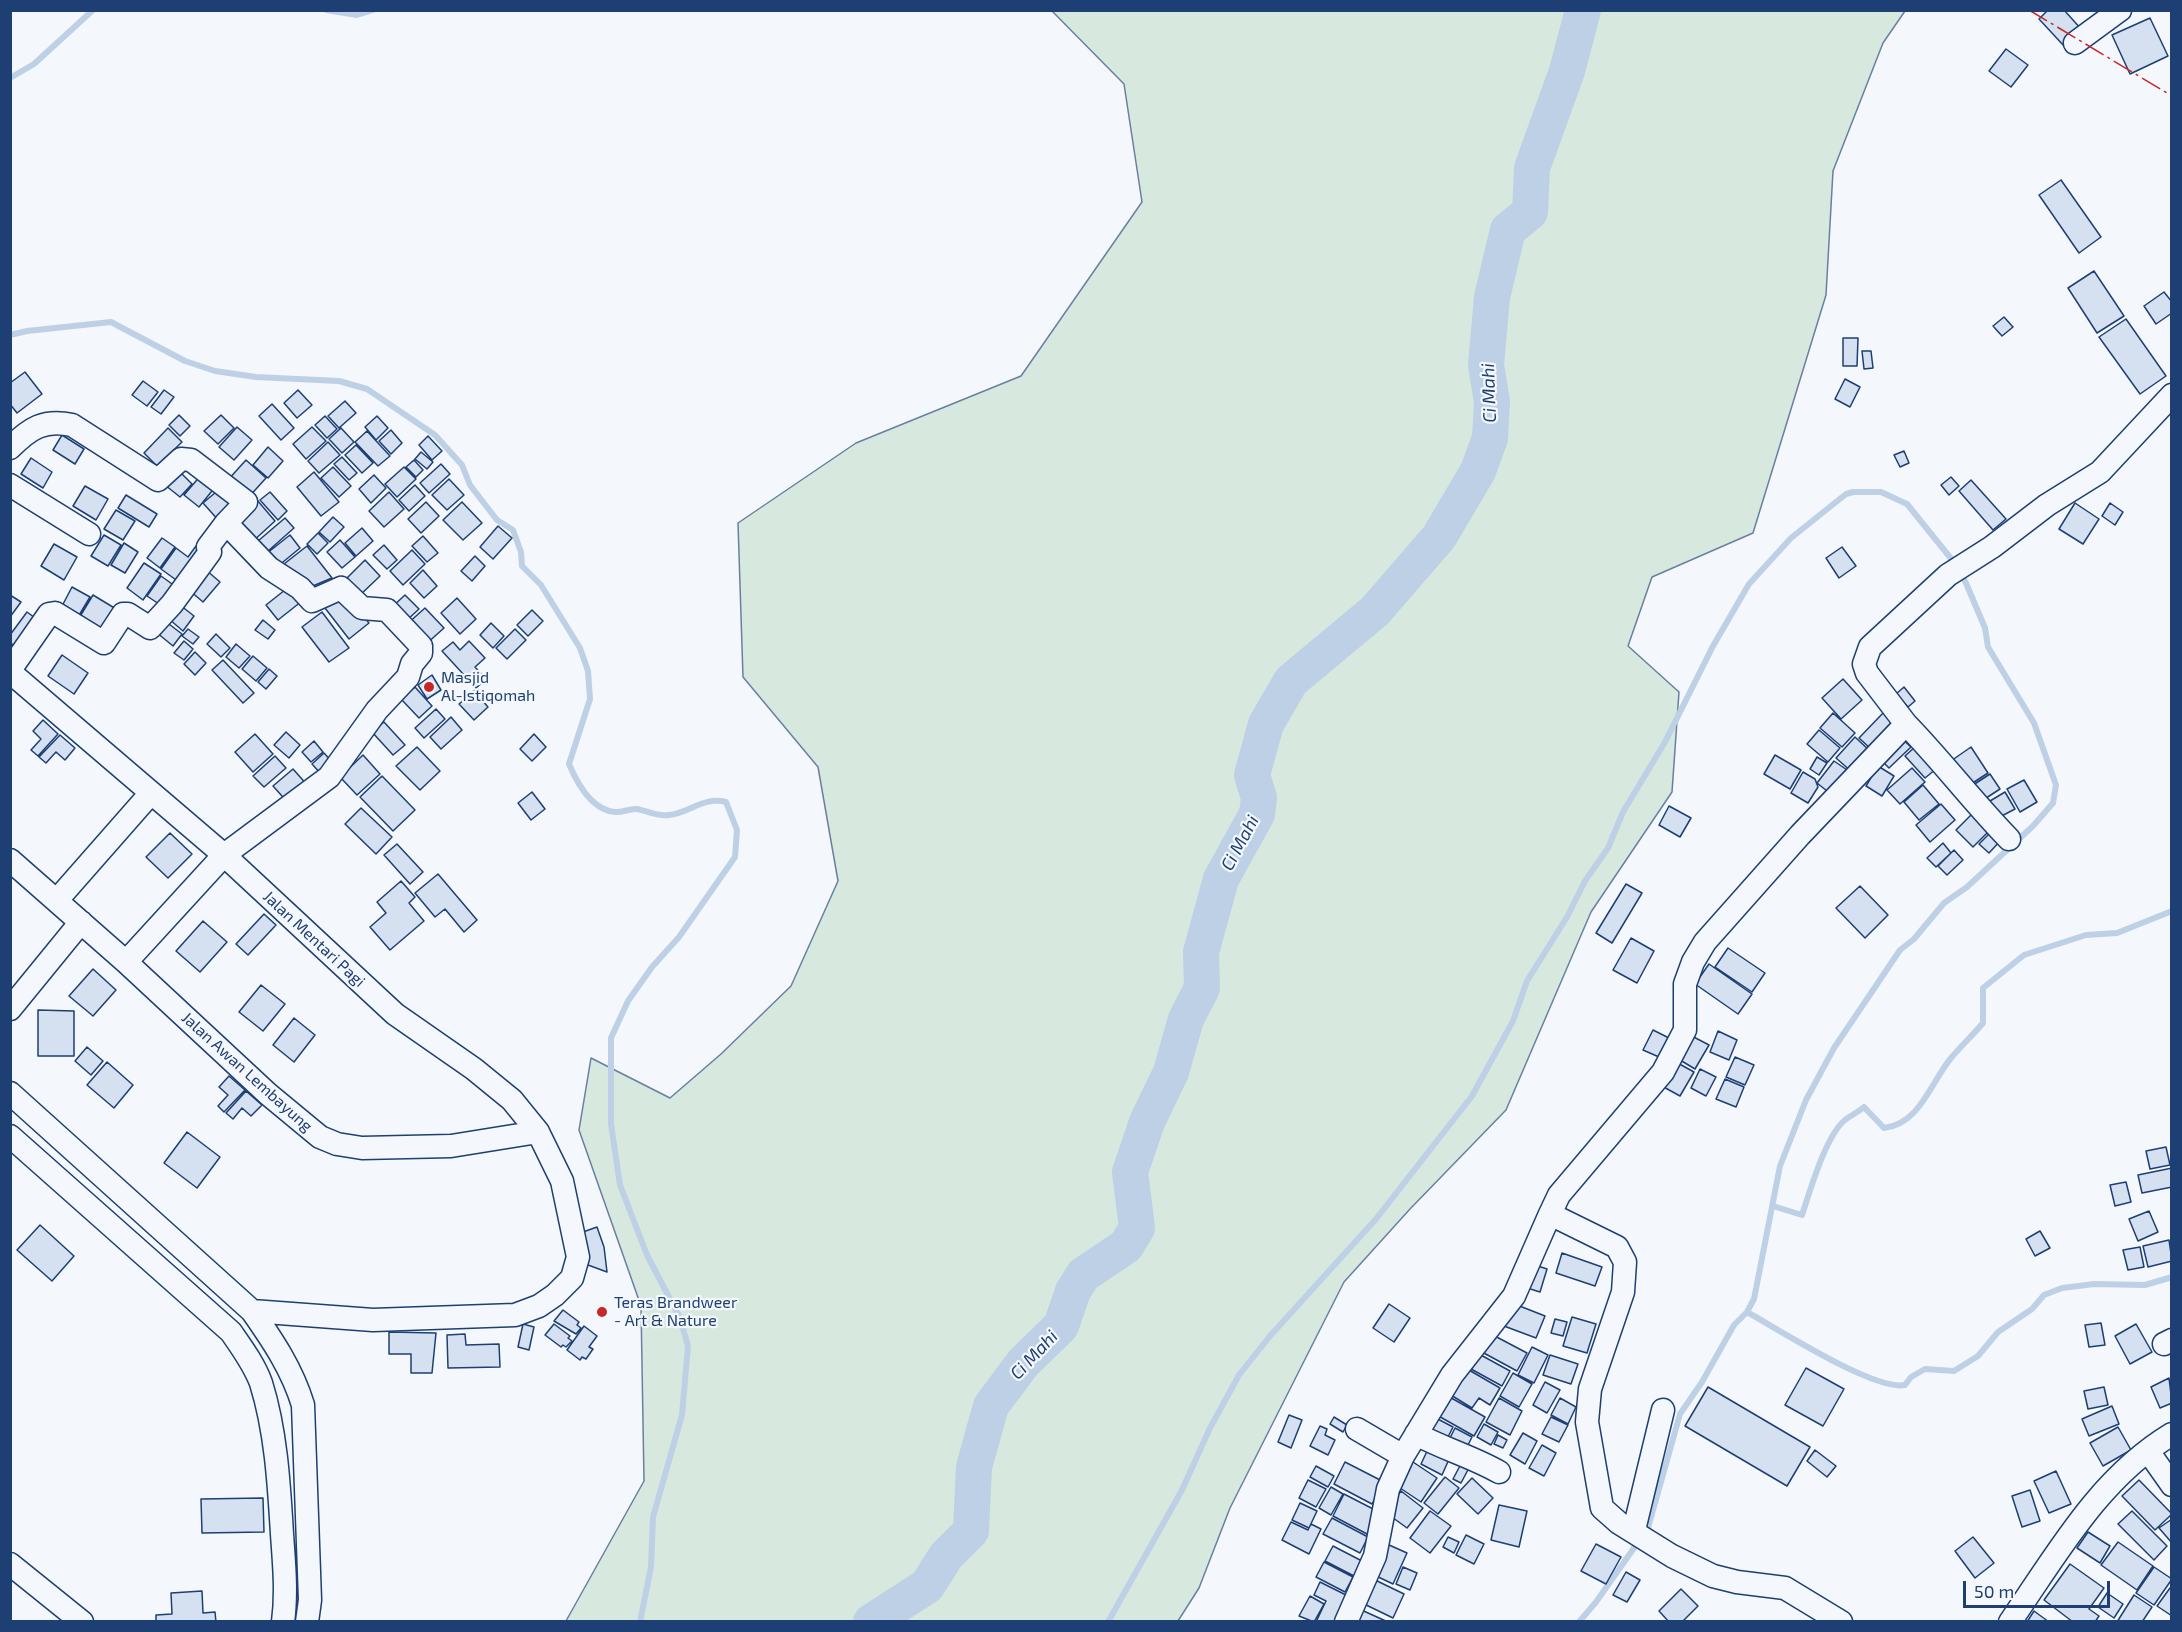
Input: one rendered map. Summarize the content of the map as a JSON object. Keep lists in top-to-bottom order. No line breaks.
{"streets":{"street":["Jalan Mentari Pagi","Jalan Awan Lembayung"]},"crossings":[["Jalan Mentari Pagi","Jalan Awan Lembayung"]],"water":["Ci Mahi"],"places":["Masjid Al-Istiqomah","Teras Brandweer - Art & Nature"],"scale_bar":"50 m"}
